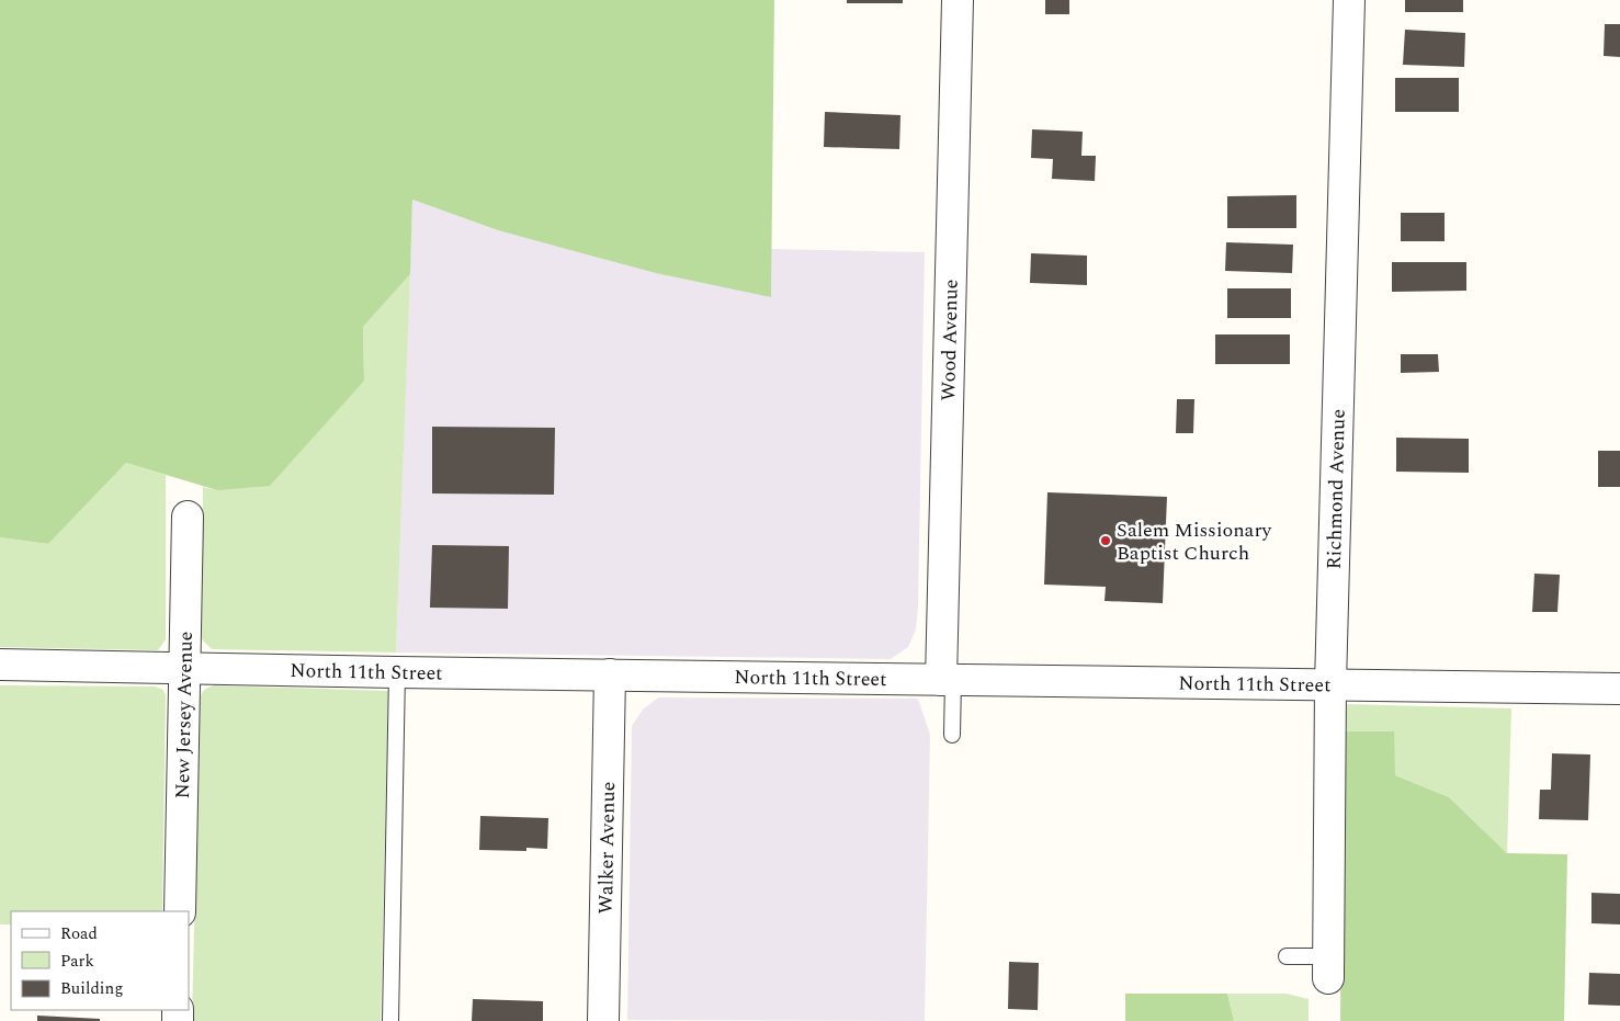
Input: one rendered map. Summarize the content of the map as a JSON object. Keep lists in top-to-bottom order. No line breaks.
{"streets":{"street":["Wood Avenue","Richmond Avenue","North 11th Street","New Jersey Avenue","Walker Avenue"]},"crossings":[["Wood Avenue","North 11th Street"],["Richmond Avenue","North 11th Street"],["North 11th Street","New Jersey Avenue"],["North 11th Street","Walker Avenue"]],"places":["Salem Missionary Baptist Church"],"legend":["Road","Park","Building"]}
